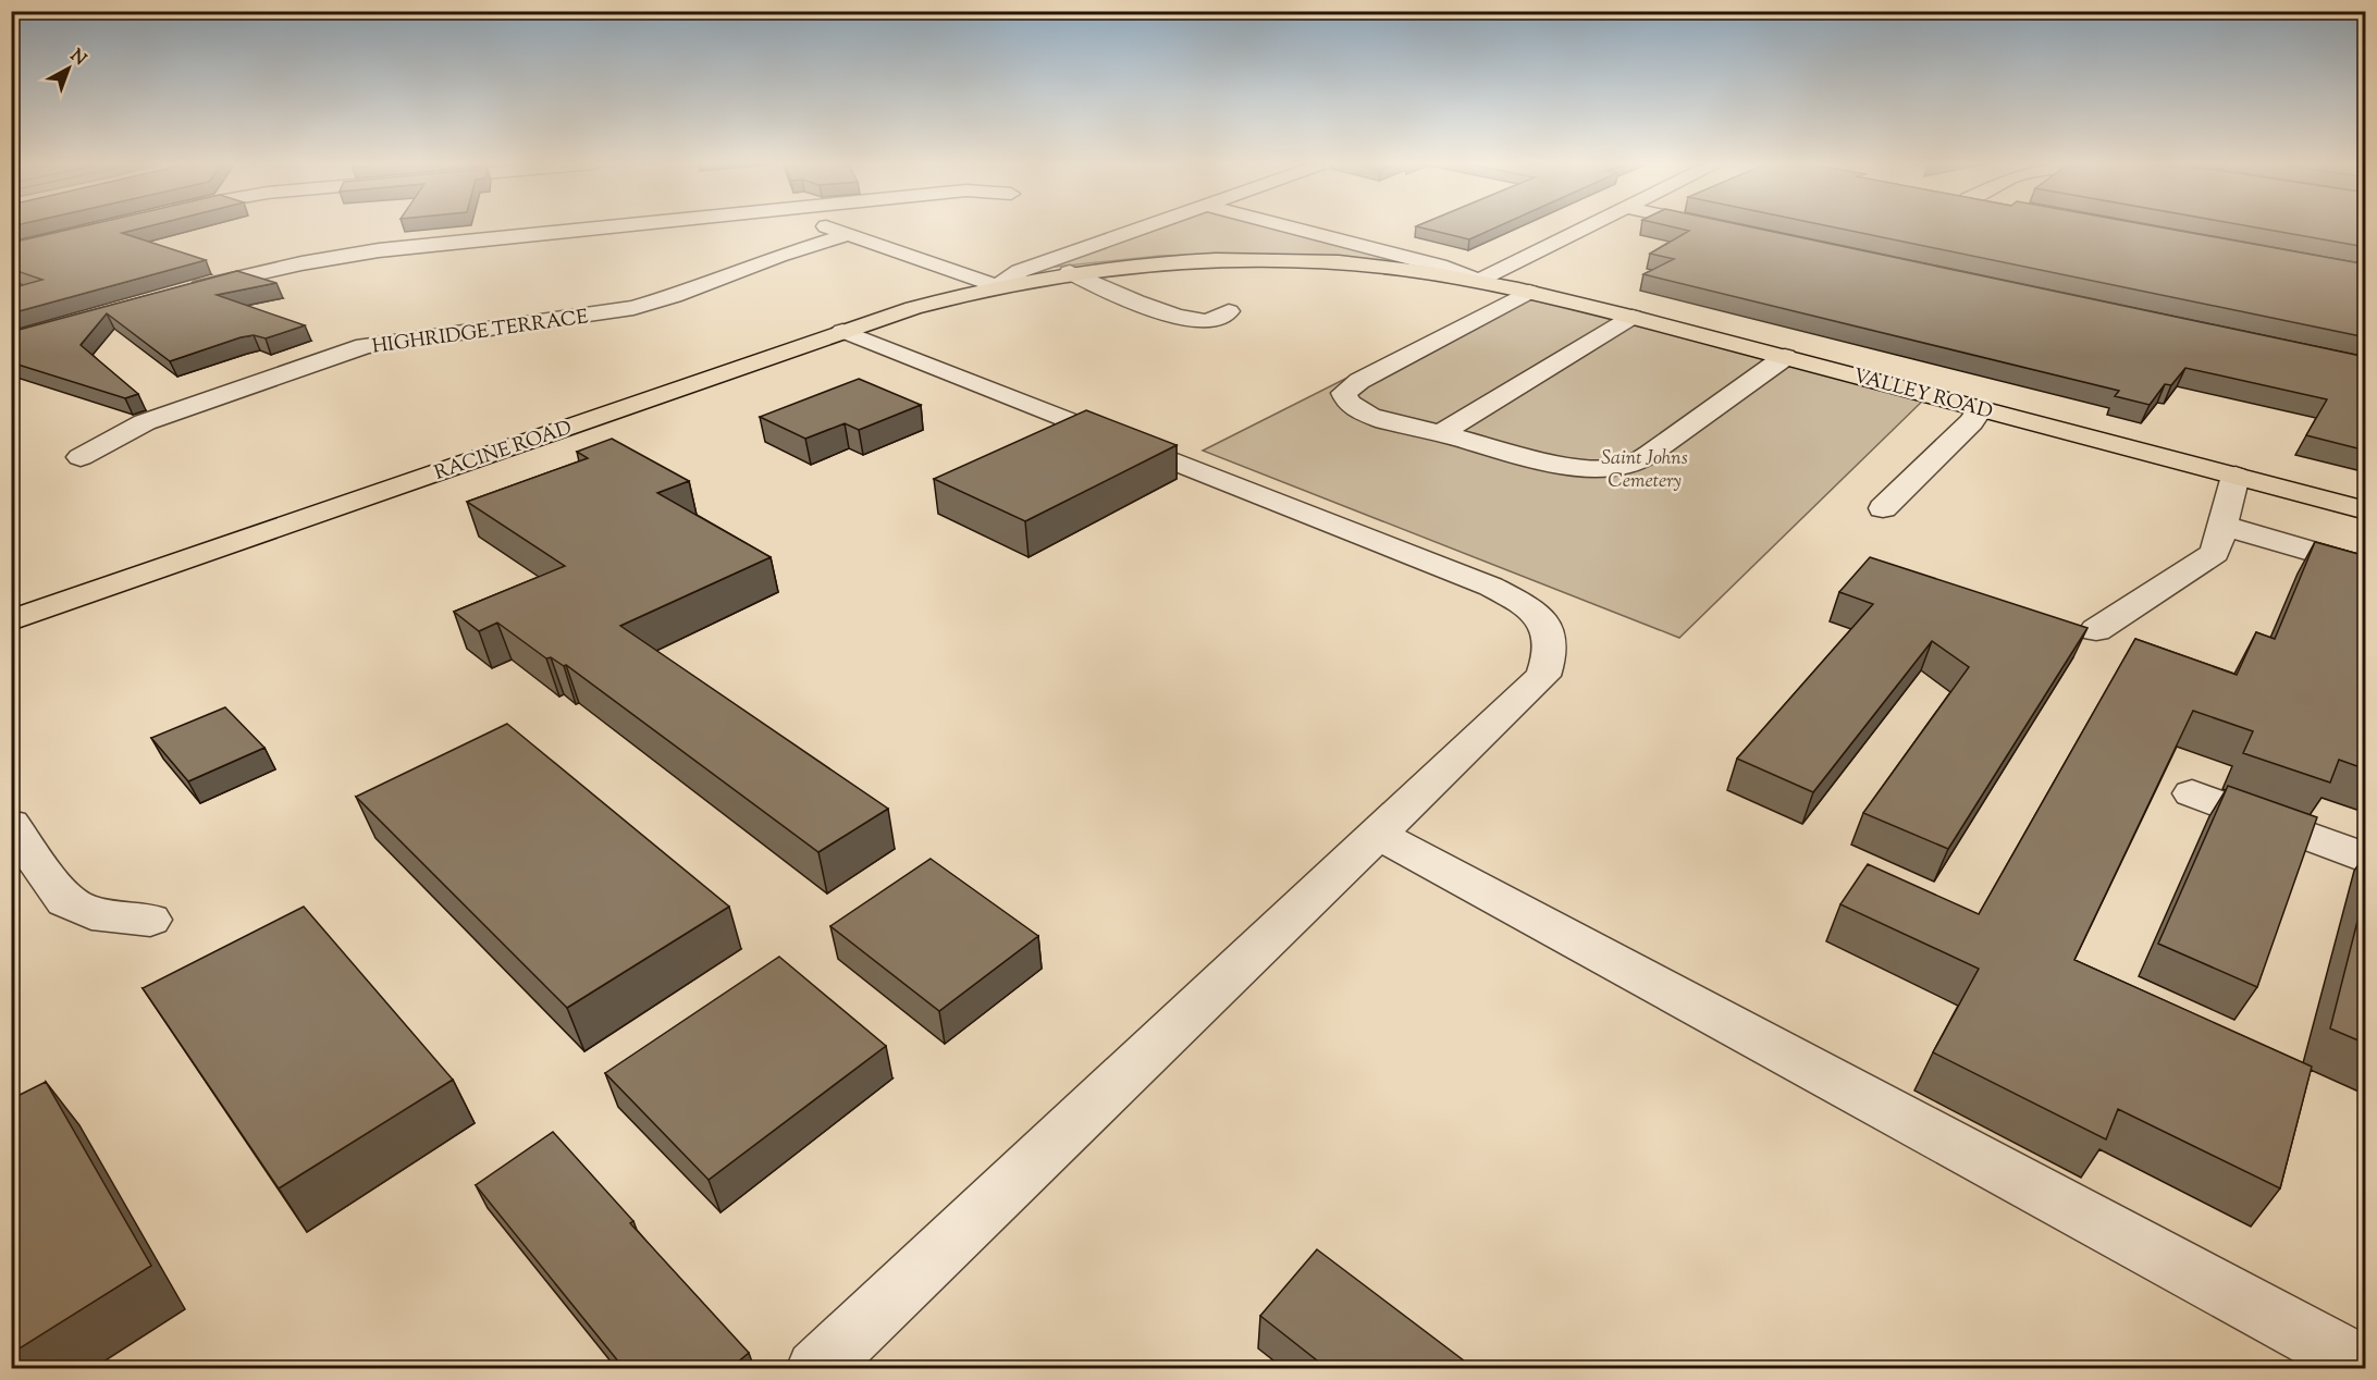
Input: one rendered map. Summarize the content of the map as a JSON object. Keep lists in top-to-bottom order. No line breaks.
{"streets":{"main road":["VALLEY ROAD","RACINE ROAD"],"street":["HIGHRIDGE TERRACE"]},"crossings":[["VALLEY ROAD","RACINE ROAD"]],"parks":["Saint Johns Cemetery"],"north":"top right"}
